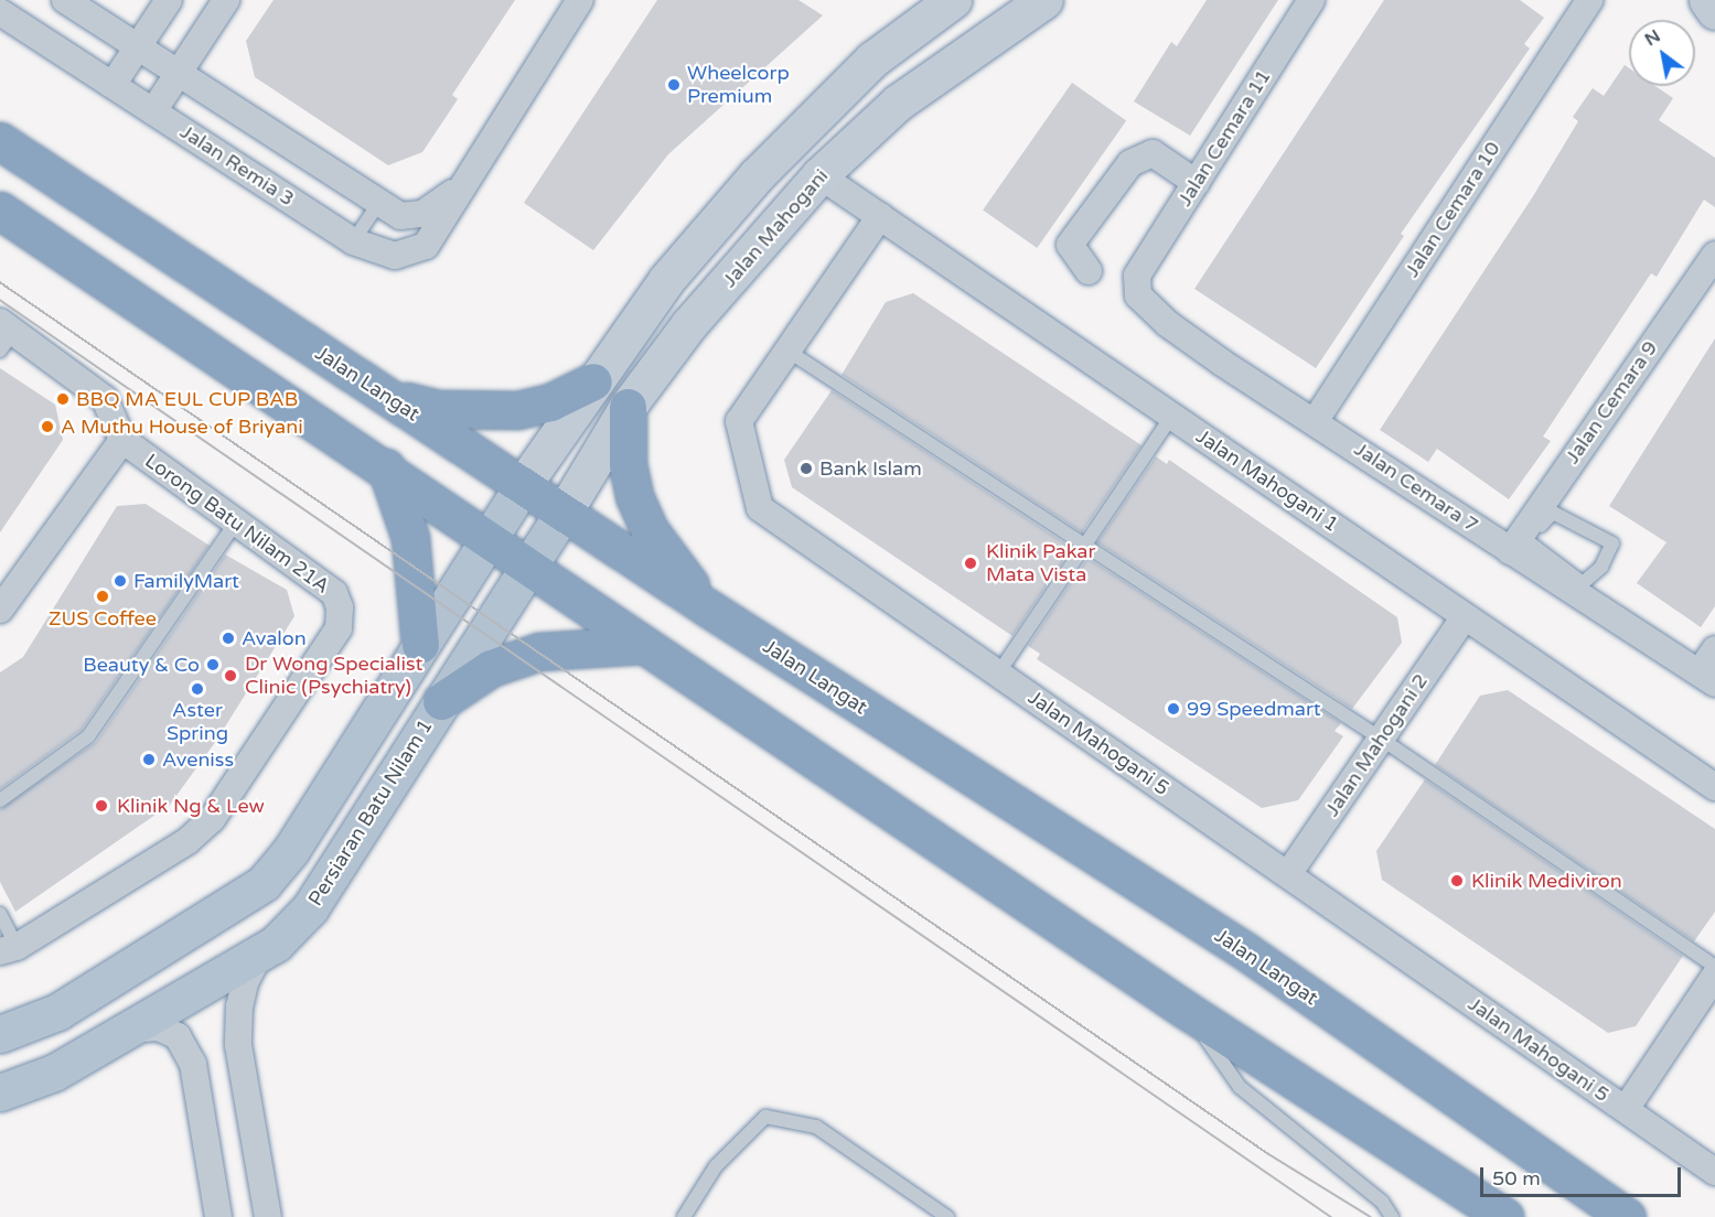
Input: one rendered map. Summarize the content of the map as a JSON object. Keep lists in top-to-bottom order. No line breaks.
{"streets":{"highway":["Jalan Langat"],"main road":["Jalan Mahogani","Persiaran Batu Nilam 1"],"street":["Jalan Cemara 11","Jalan Remia 3","Jalan Cemara 10","Jalan Cemara 9","Jalan Mahogani 1","Jalan Cemara 7","Lorong Batu Nilam 21A","Jalan Mahogani 5","Jalan Mahogani 2"]},"crossings":[["Jalan Cemara 11","Jalan Cemara 7"],["Jalan Cemara 10","Jalan Cemara 7"],["Jalan Mahogani","Jalan Langat"],["Jalan Mahogani","Jalan Mahogani 1"],["Jalan Mahogani","Persiaran Batu Nilam 1"],["Jalan Langat","Persiaran Batu Nilam 1"],["Jalan Cemara 9","Jalan Cemara 7"],["Jalan Mahogani 1","Jalan Mahogani 5"],["Jalan Mahogani 1","Jalan Mahogani 2"],["Jalan Mahogani 5","Jalan Mahogani 2"]],"places":["Wheelcorp Premium","BBQ MA EUL CUP BAB","A Muthu House of Briyani","Bank Islam","Klinik Pakar Mata Vista","FamilyMart","ZUS Coffee","Avalon","Beauty & Co","Dr Wong Specialist Clinic (Psychiatry)","Aster Spring","99 Speedmart","Aveniss","Klinik Ng & Lew","Klinik Mediviron"],"scale_bar":"50 m","north":"top left"}
